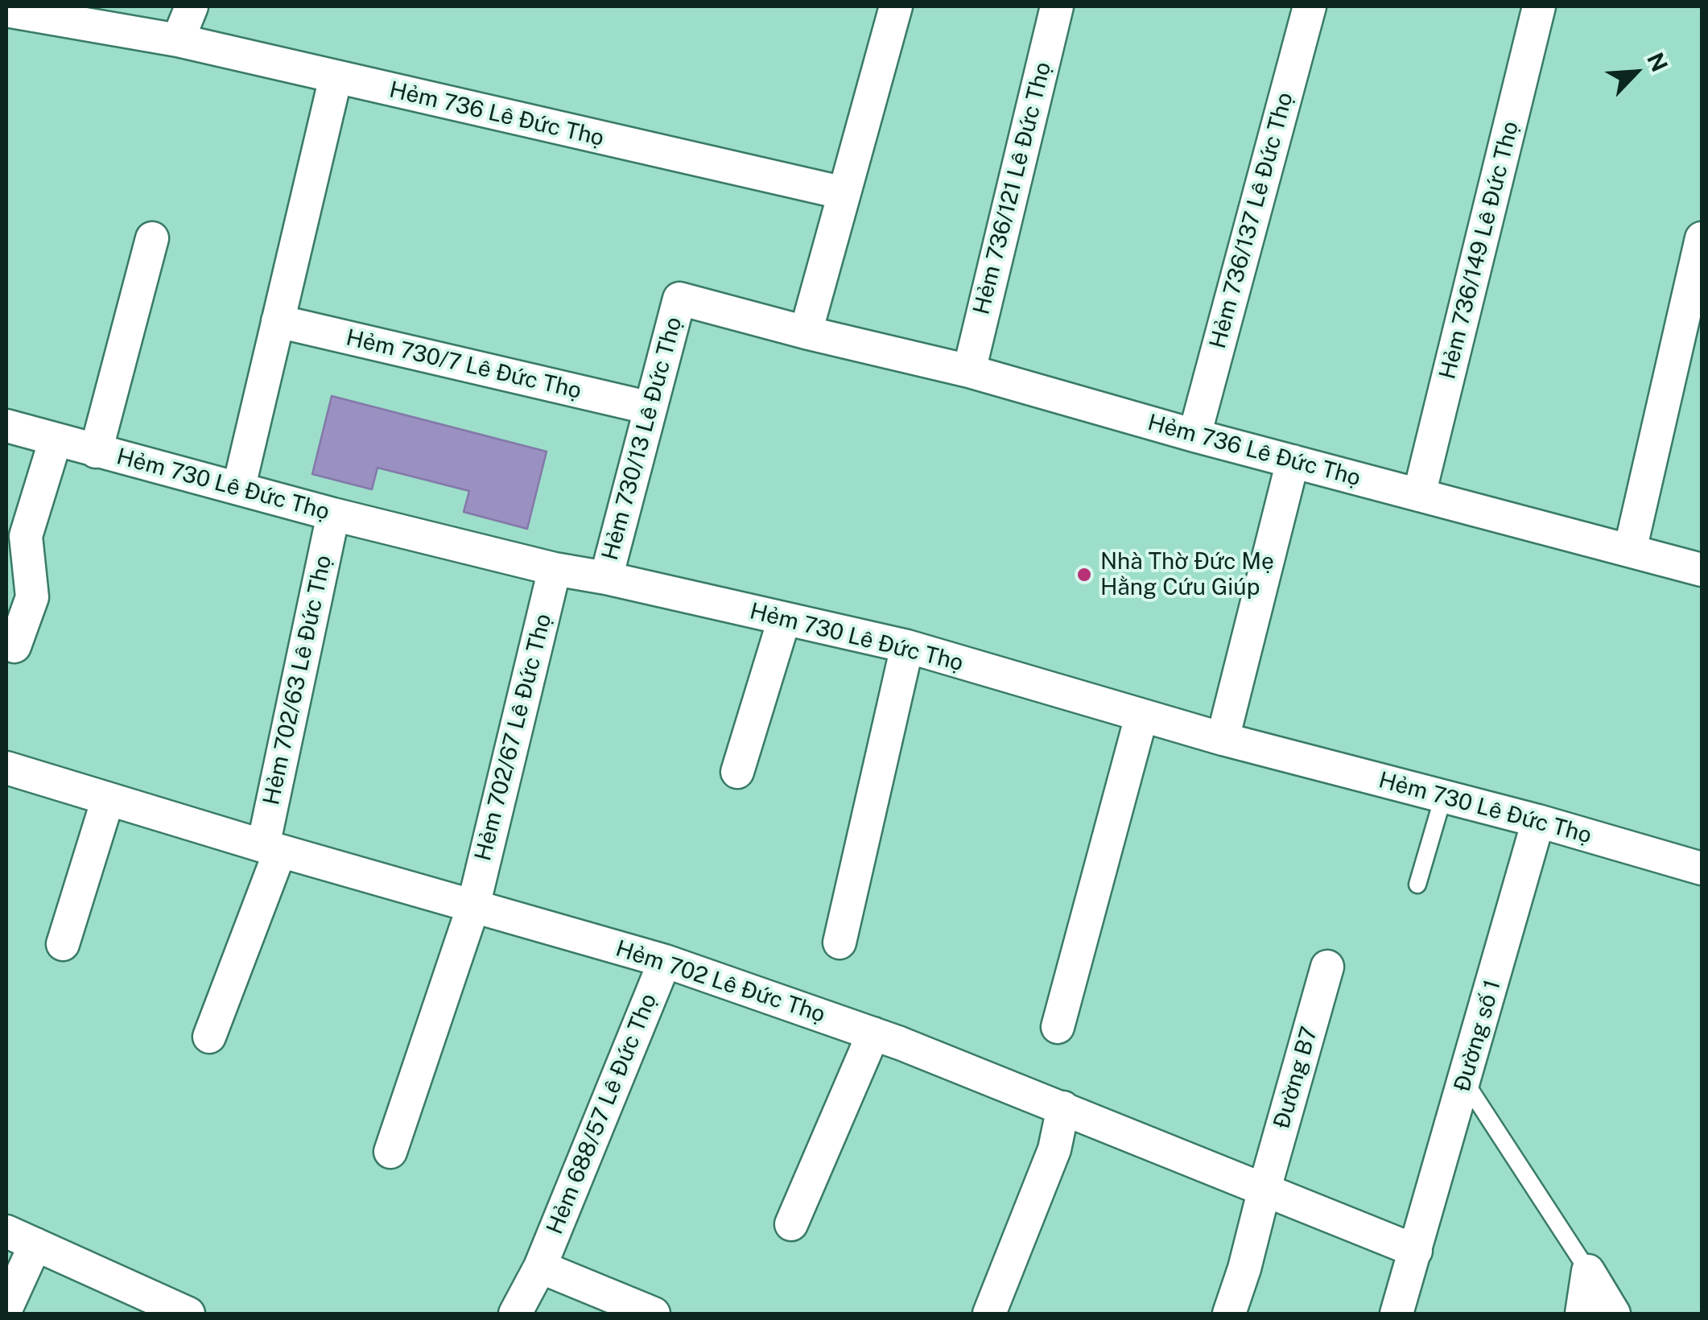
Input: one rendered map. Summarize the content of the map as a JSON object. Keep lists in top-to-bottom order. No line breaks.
{"streets":{"street":["Hẻm 736 Lê Đức Thọ","Hẻm 736/121 Lê Đức Thọ","Hẻm 736/137 Lê Đức Thọ","Hẻm 736/149 Lê Đức Thọ","Hẻm 730/7 Lê Đức Thọ","Hẻm 730/13 Lê Đức Thọ","Hẻm 730 Lê Đức Thọ","Hẻm 702/63 Lê Đức Thọ","Hẻm 702/67 Lê Đức Thọ","Hẻm 702 Lê Đức Thọ","Đường số 1","Đường B7","Hẻm 688/57 Lê Đức Thọ"]},"crossings":[["Hẻm 736 Lê Đức Thọ","Hẻm 736/121 Lê Đức Thọ"],["Hẻm 736 Lê Đức Thọ","Hẻm 736/137 Lê Đức Thọ"],["Hẻm 736 Lê Đức Thọ","Hẻm 736/149 Lê Đức Thọ"],["Hẻm 736 Lê Đức Thọ","Hẻm 730/13 Lê Đức Thọ"],["Hẻm 730/7 Lê Đức Thọ","Hẻm 730/13 Lê Đức Thọ"],["Hẻm 730/13 Lê Đức Thọ","Hẻm 730 Lê Đức Thọ"],["Hẻm 730 Lê Đức Thọ","Hẻm 702/63 Lê Đức Thọ"],["Hẻm 730 Lê Đức Thọ","Hẻm 702/67 Lê Đức Thọ"],["Hẻm 730 Lê Đức Thọ","Đường số 1"],["Hẻm 702/63 Lê Đức Thọ","Hẻm 702 Lê Đức Thọ"],["Hẻm 702/67 Lê Đức Thọ","Hẻm 702 Lê Đức Thọ"],["Hẻm 702 Lê Đức Thọ","Đường số 1"],["Hẻm 702 Lê Đức Thọ","Đường B7"],["Hẻm 702 Lê Đức Thọ","Hẻm 688/57 Lê Đức Thọ"]],"places":["Nhà Thờ Đức Mẹ Hằng Cứu Giúp"],"north":"top right"}
